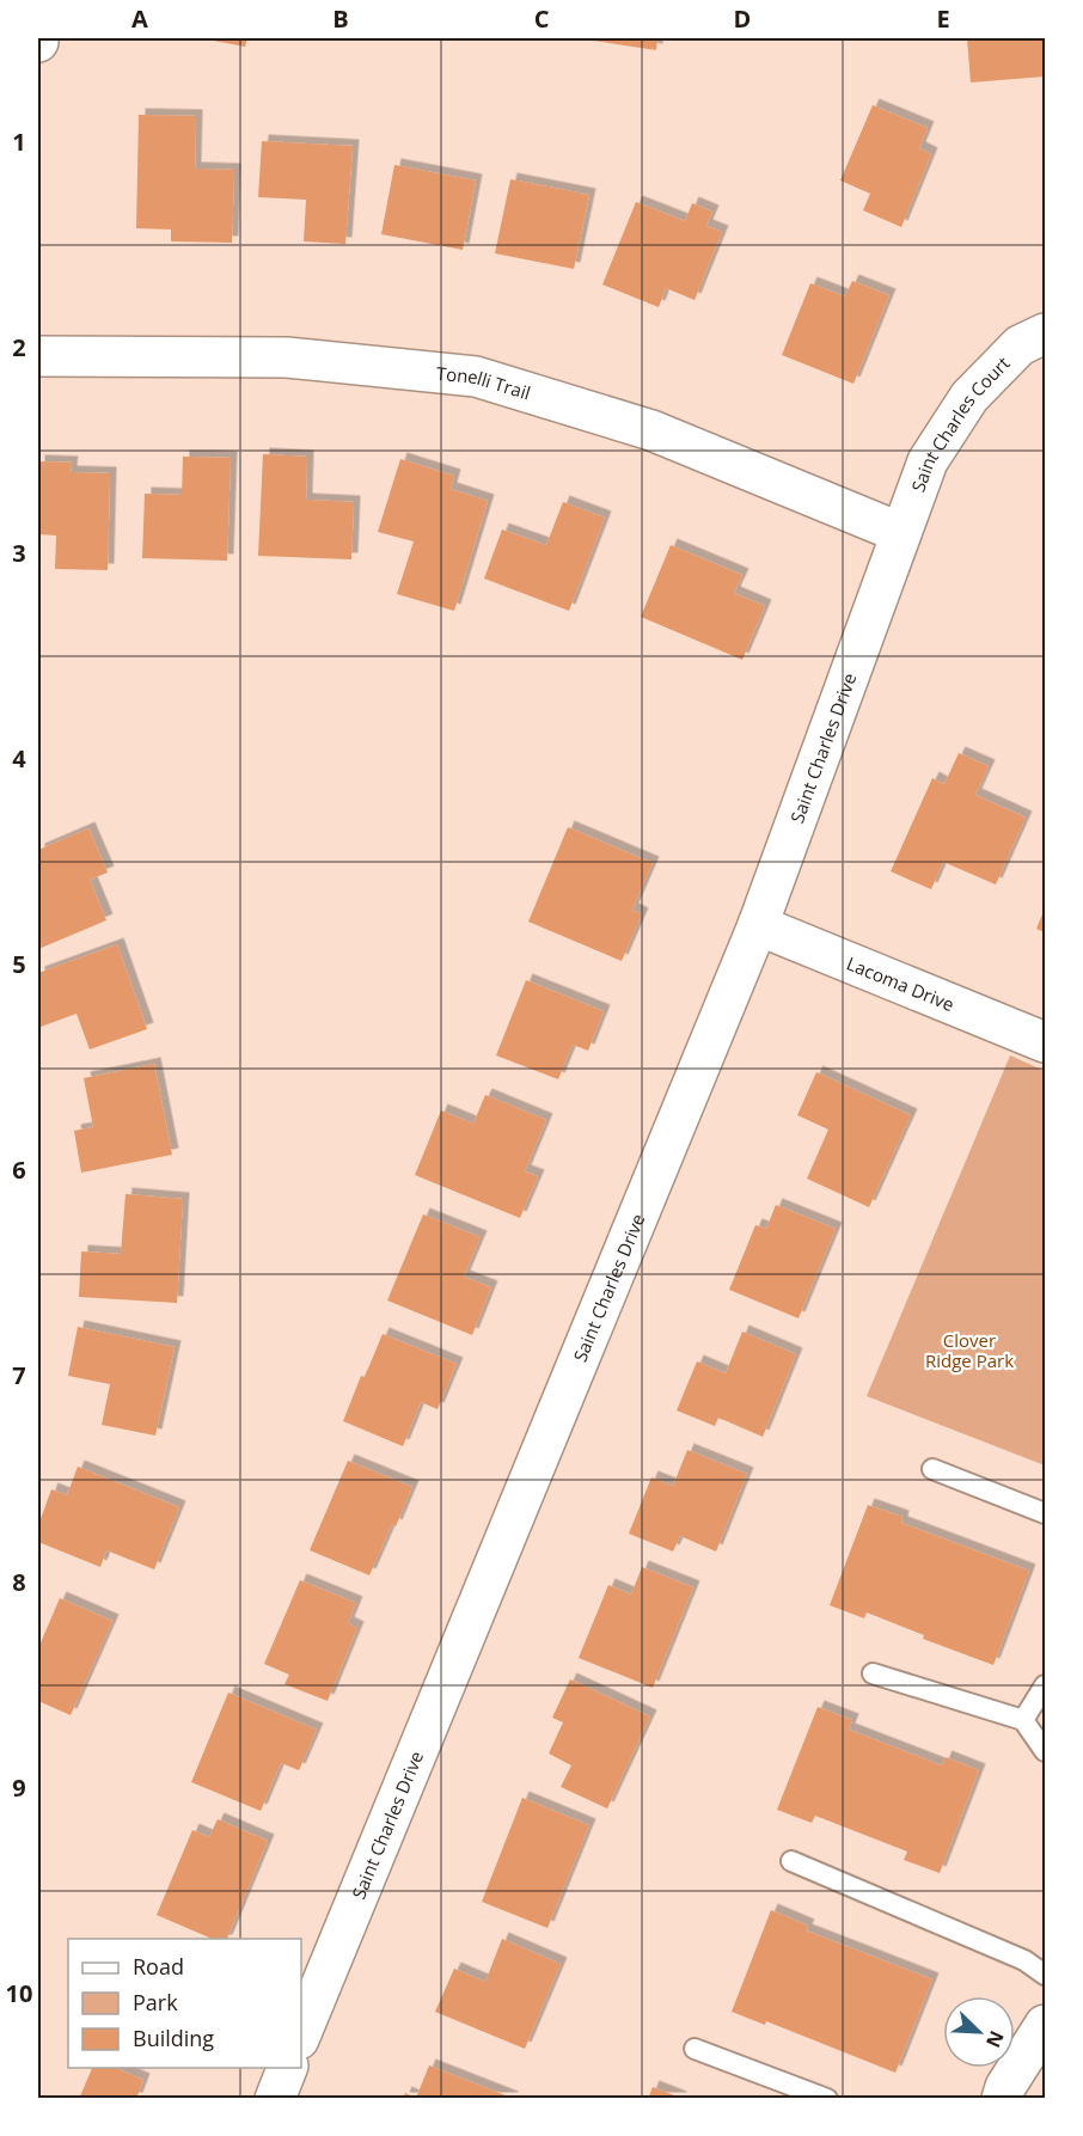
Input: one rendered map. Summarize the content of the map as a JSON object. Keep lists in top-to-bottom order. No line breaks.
{"streets":{"street":["Tonelli Trail","Saint Charles Court","Saint Charles Drive","Lacoma Drive"]},"crossings":[["Tonelli Trail","Saint Charles Court"],["Tonelli Trail","Saint Charles Drive"],["Saint Charles Court","Saint Charles Drive"],["Saint Charles Drive","Lacoma Drive"]],"parks":["Clover Ridge Park"],"legend":["Road","Park","Building"],"north":"bottom right","grid":{"columns":["A","B","C","D","E"],"rows":["1","2","3","4","5","6","7","8","9","10"]}}
